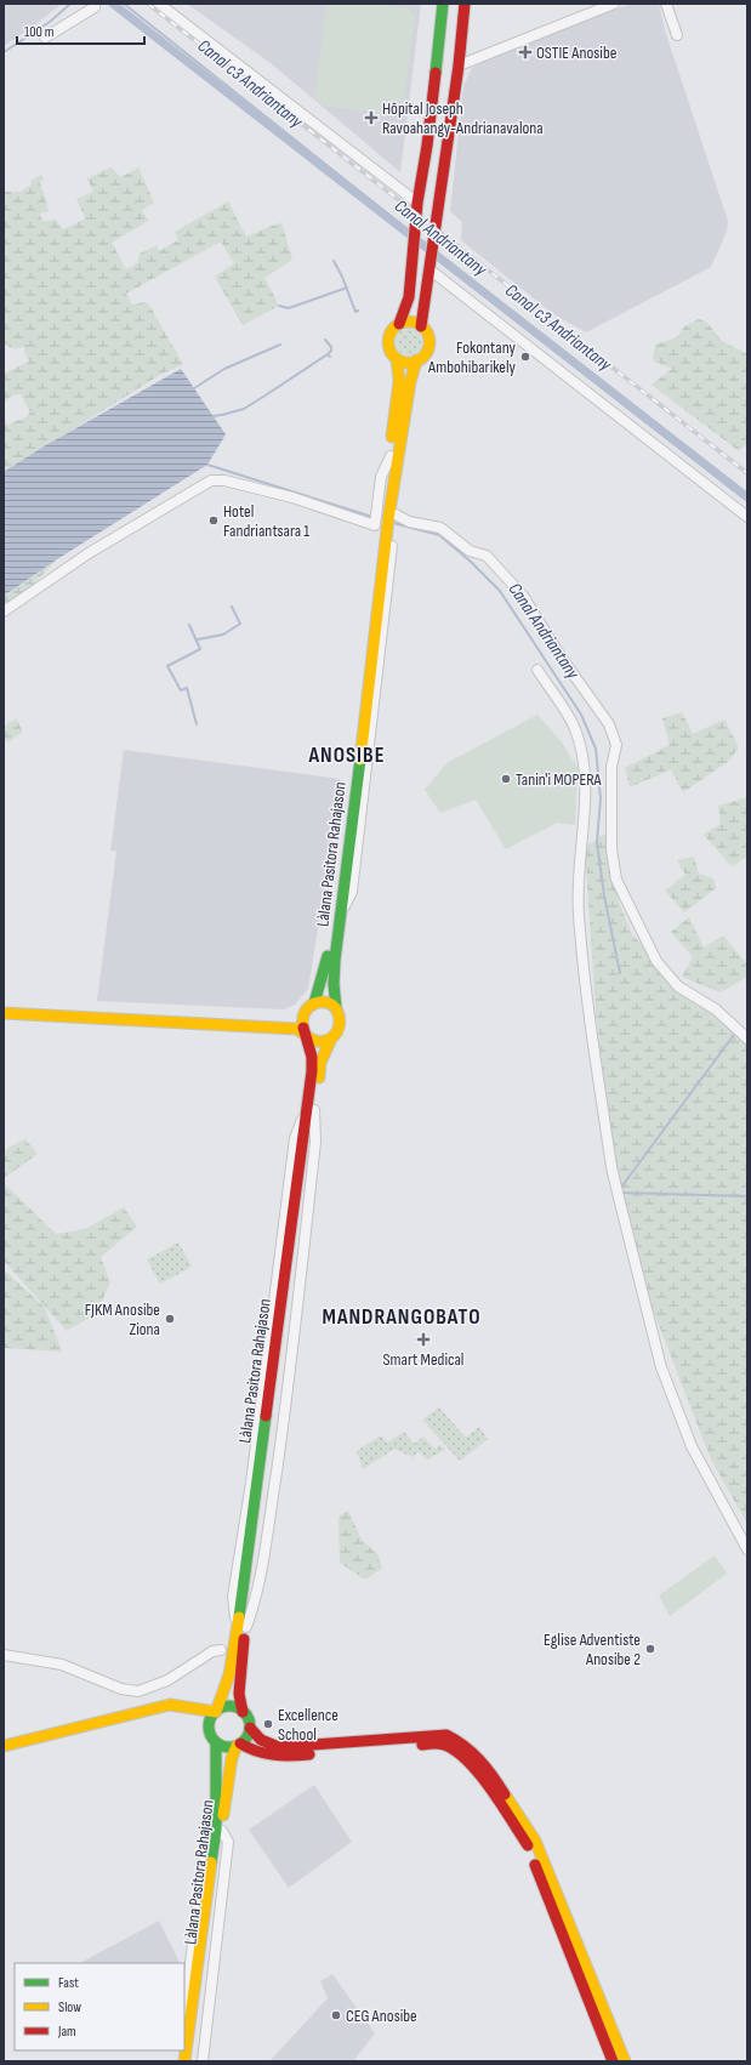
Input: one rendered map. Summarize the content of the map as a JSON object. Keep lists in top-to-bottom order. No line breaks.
{"streets":{"main road":["Làlana Pasitora Rahajason"]},"districts":["ANOSIBE","MANDRANGOBATO"],"water":["Canal c3 Andriantany","Canal Andriantany"],"places":{"health":["OSTIE Anosibe","Hôpital Joseph Ravoahangy-Andrianavalona","Smart Medical"],"other":["Fokontany Ambohibarikely","Hotel Fandriantsara 1","Tanin'i MOPERA","FJKM Anosibe Ziona","Eglise Adventiste Anosibe 2","Excellence School","CEG Anosibe"]},"legend":["Fast","Slow","Jam"],"scale_bar":"100 m"}
